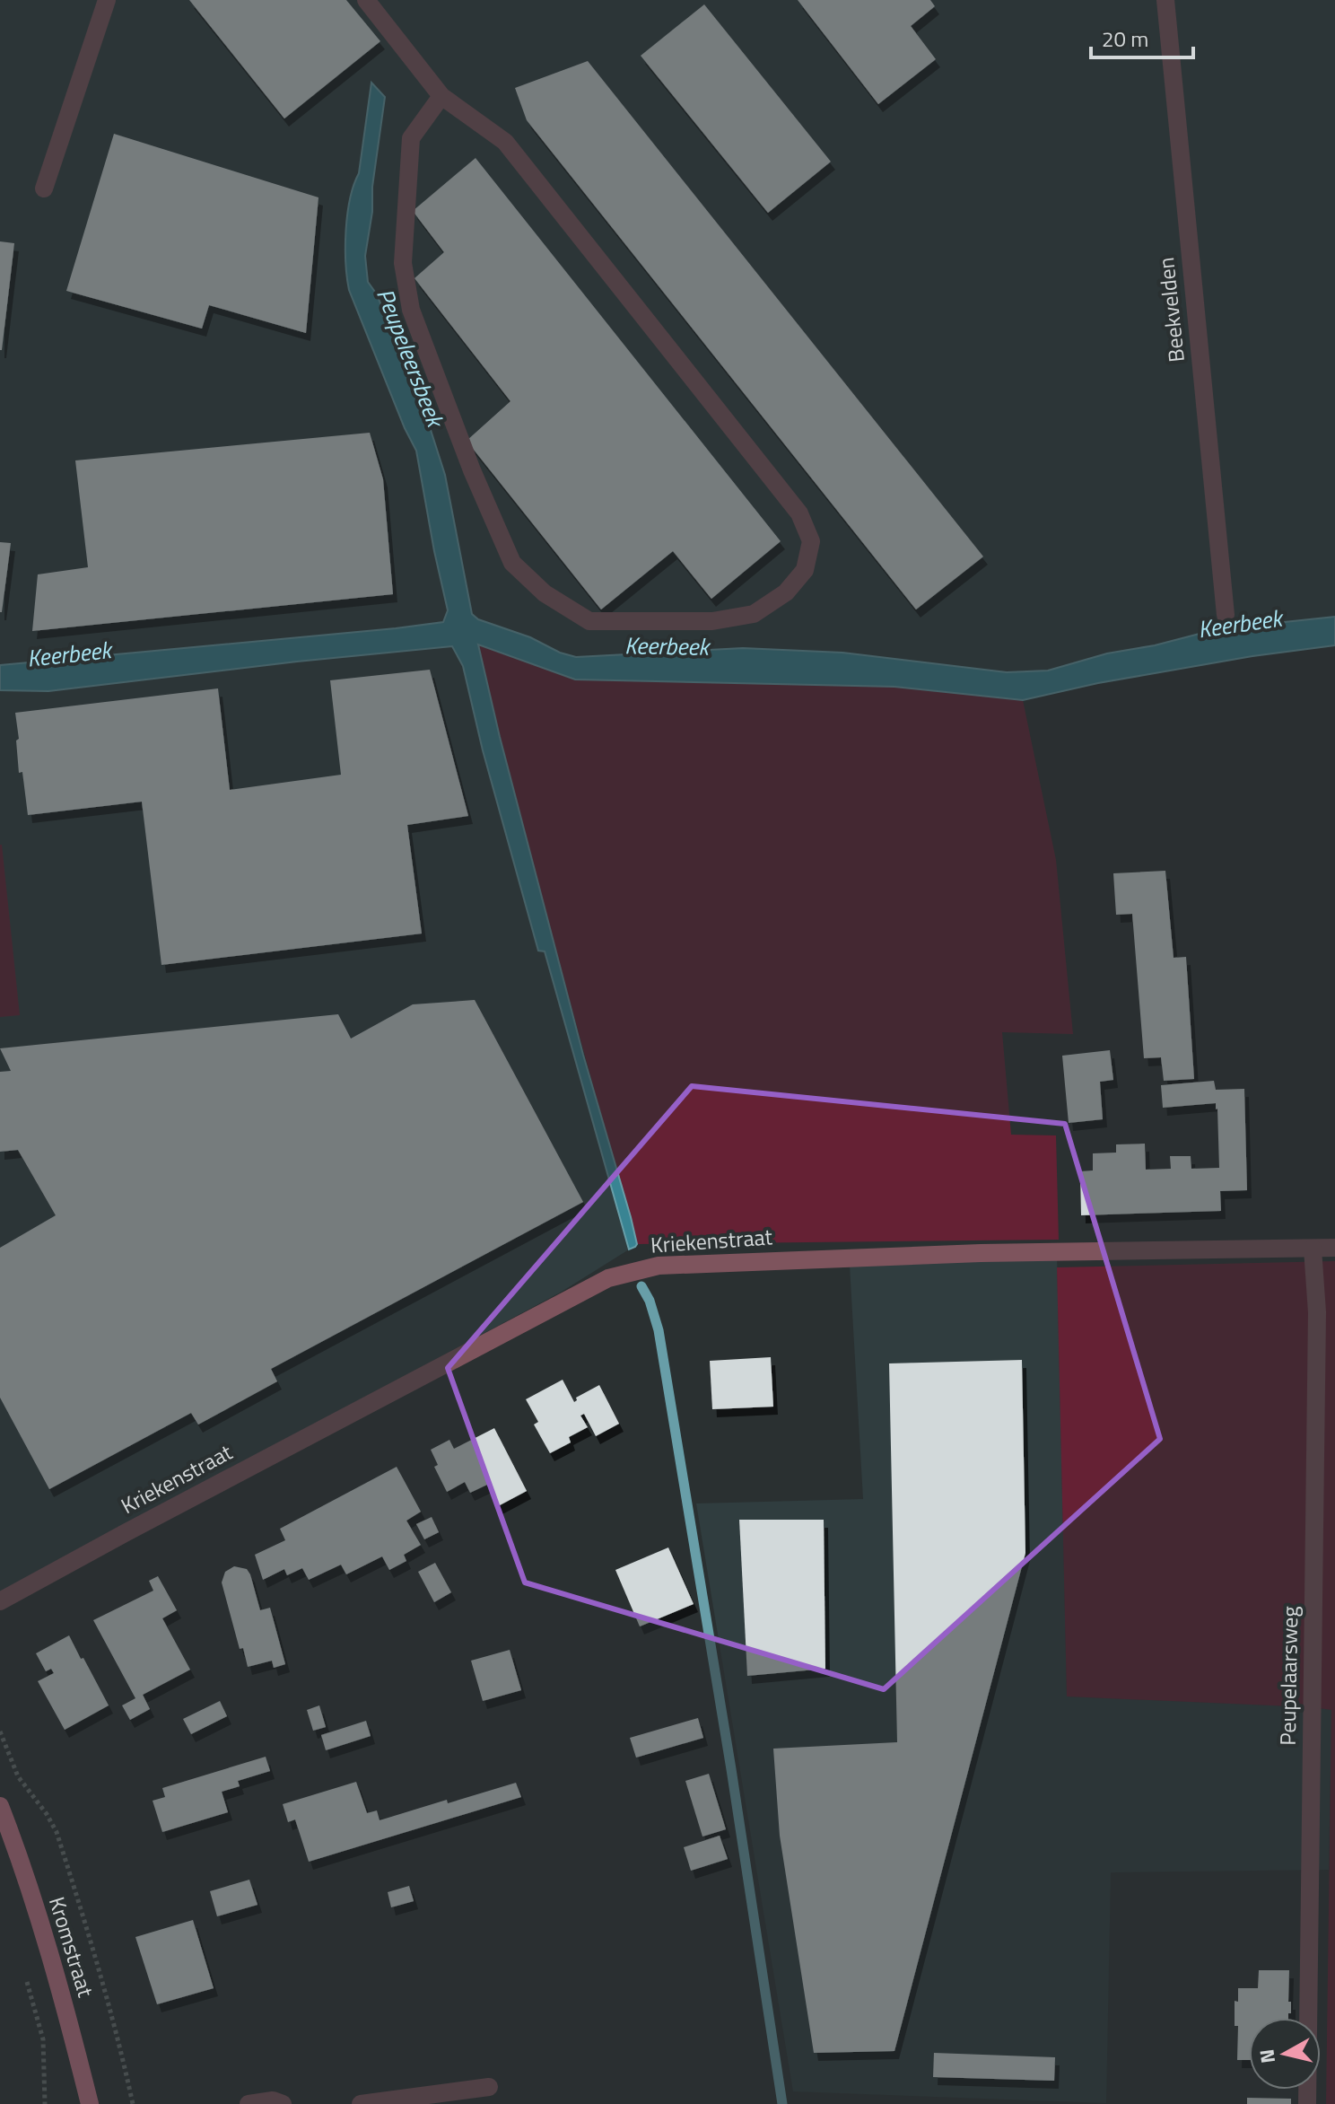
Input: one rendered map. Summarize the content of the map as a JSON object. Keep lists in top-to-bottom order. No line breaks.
{"streets":{"main road":["Kromstraat"],"street":["Beekvelden","Kriekenstraat","Peupelaarsweg"]},"crossings":[["Kriekenstraat","Peupelaarsweg"]],"water":["Peupeleersbeek","Keerbeek"],"scale_bar":"20 m","north":"left"}
